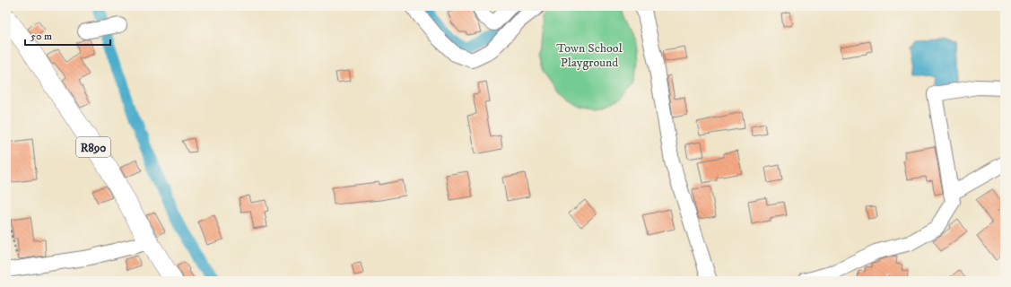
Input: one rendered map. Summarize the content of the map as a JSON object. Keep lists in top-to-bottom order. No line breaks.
{"streets":{"main road":["R890"]},"parks":["Town School Playground"],"scale_bar":"50 m"}
